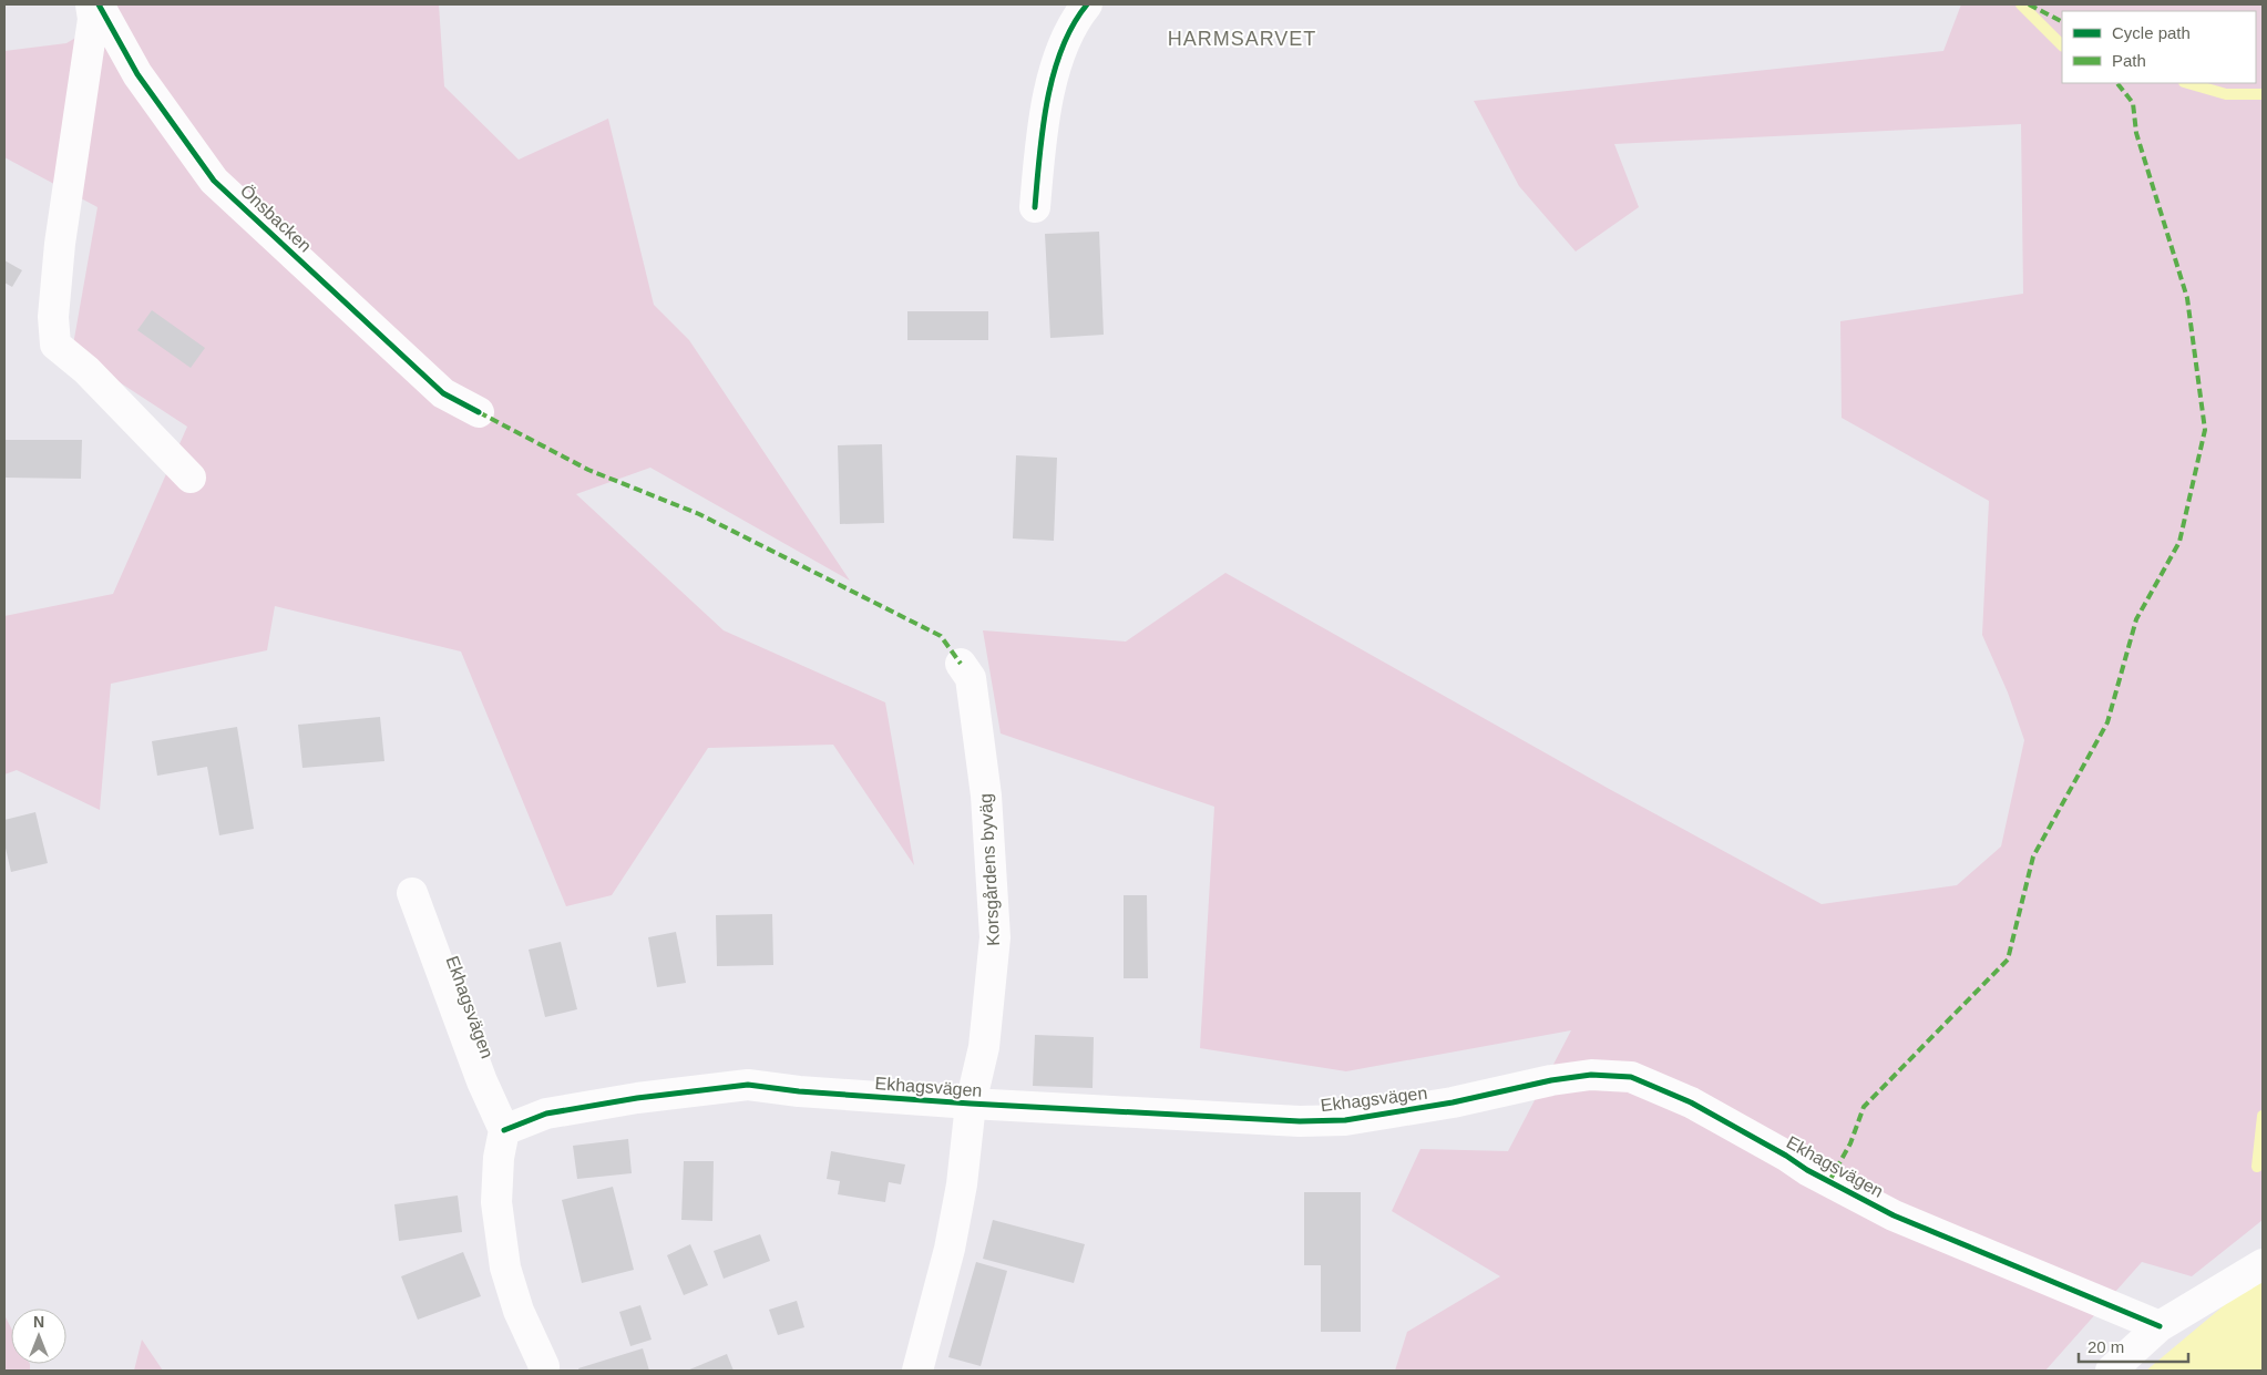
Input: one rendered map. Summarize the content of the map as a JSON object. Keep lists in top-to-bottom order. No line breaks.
{"streets":{"street":["Önsbacken","Korsgårdens byväg","Ekhagsvägen"]},"crossings":[["Korsgårdens byväg","Ekhagsvägen"]],"districts":["HARMSARVET"],"legend":["Cycle path","Path"],"scale_bar":"20 m","north":"top"}
